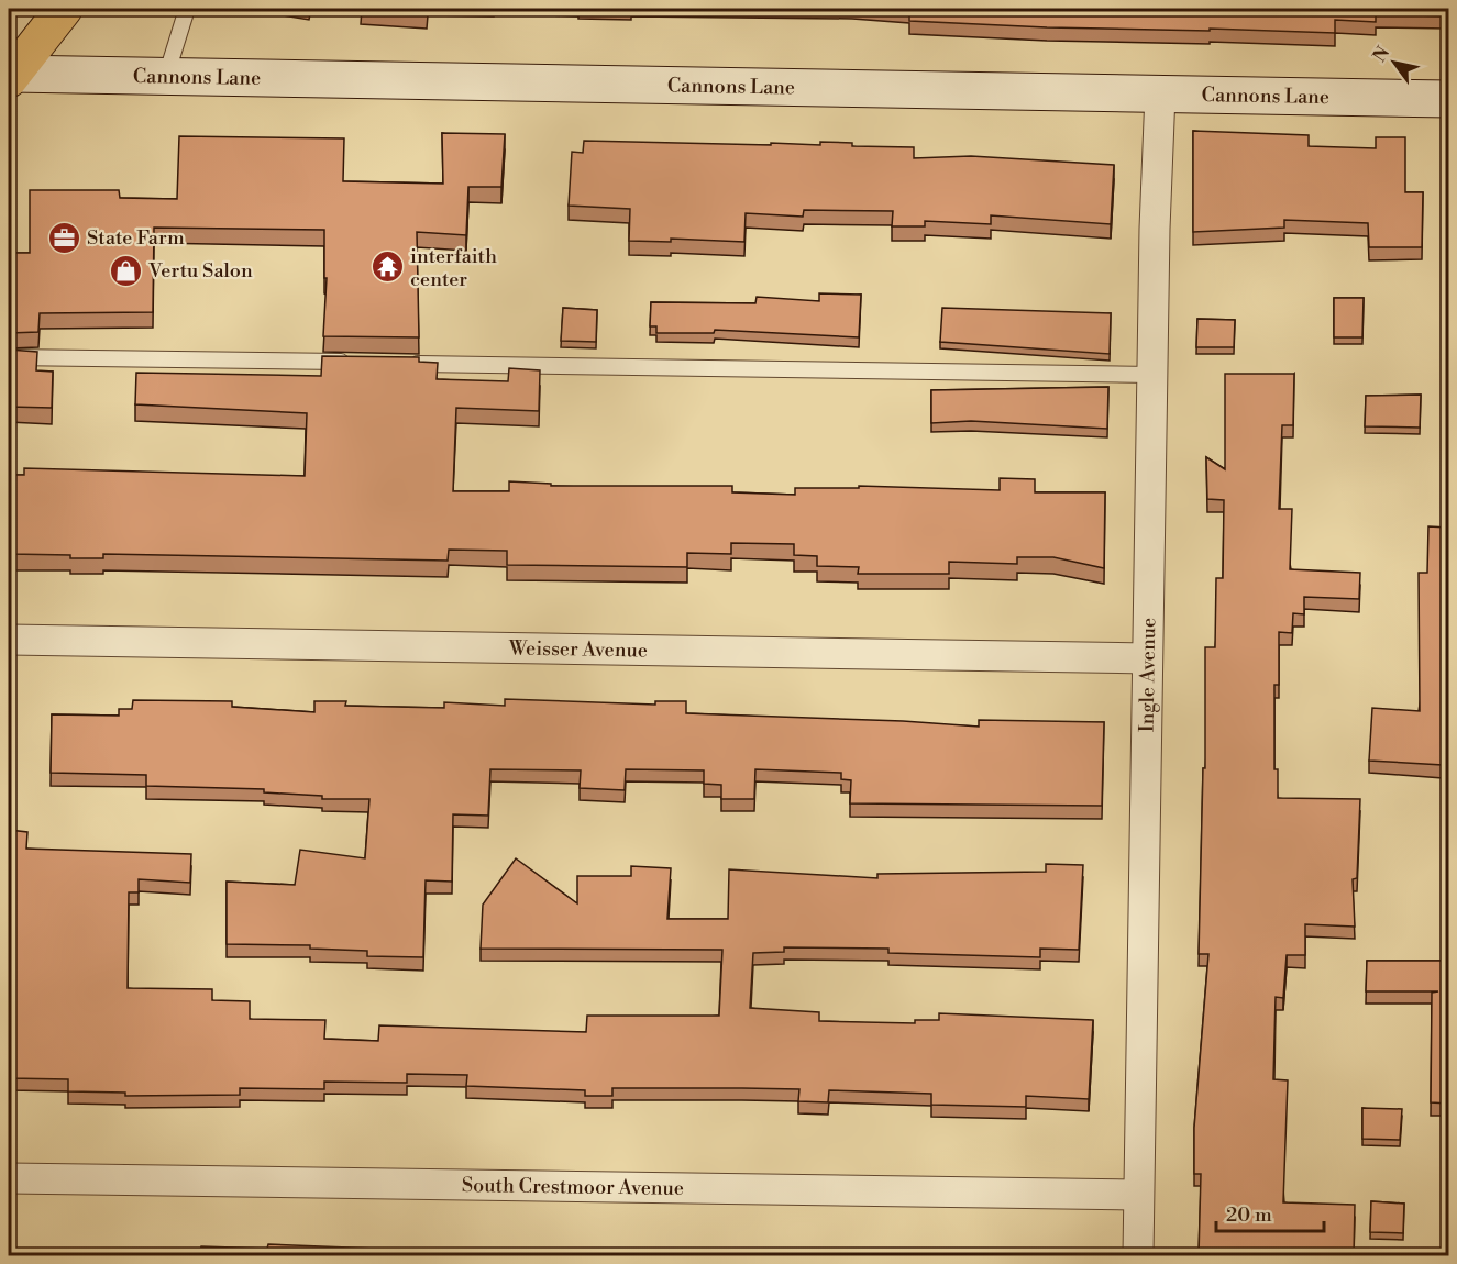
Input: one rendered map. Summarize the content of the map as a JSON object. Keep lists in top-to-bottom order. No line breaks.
{"streets":{"main road":["Cannons Lane"],"street":["Weisser Avenue","Ingle Avenue","South Crestmoor Avenue"]},"crossings":[["Cannons Lane","Ingle Avenue"],["Weisser Avenue","Ingle Avenue"],["Ingle Avenue","South Crestmoor Avenue"]],"places":{"office":["State Farm"],"temple":["interfaith center"],"shop":["Vertu Salon"]},"scale_bar":"20 m","north":"top left"}
